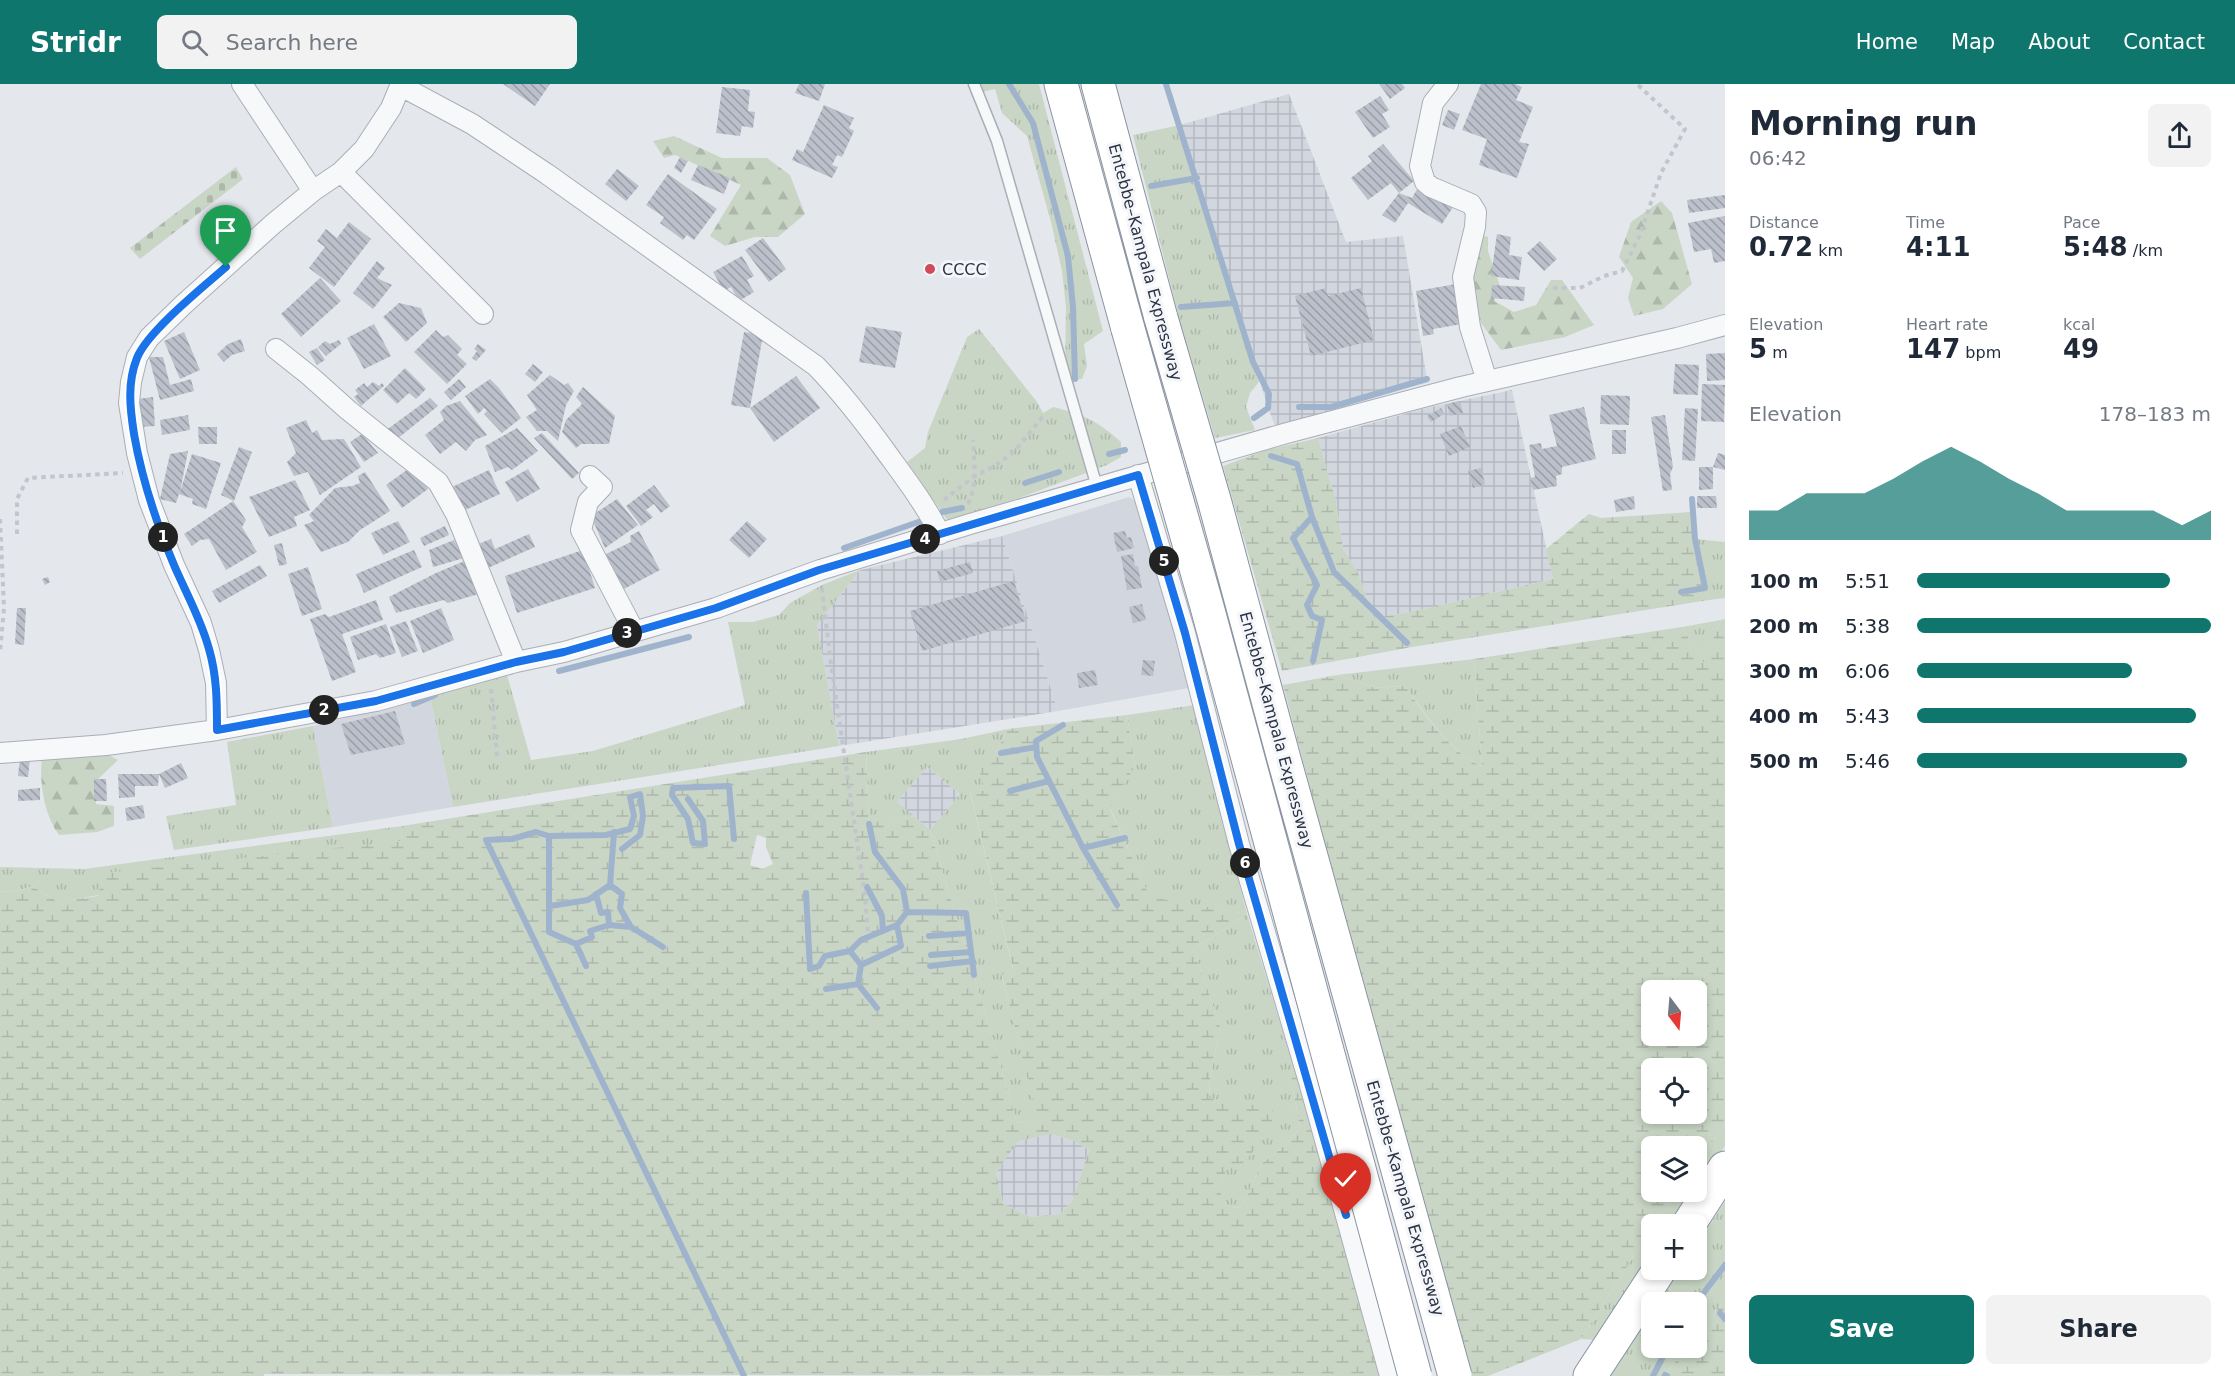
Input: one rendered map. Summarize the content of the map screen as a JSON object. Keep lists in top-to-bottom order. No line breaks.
{"streets":{"highway":["Entebbe–Kampala Expressway"]},"places":["CCCC"],"north":"bottom","page":{"header":"Stridr","search":"Search here","nav":["Home","Map","About","Contact"],"heading":["Morning run","06:42"],"stats":[["Distance","0.72 km"],["Time","4:11"],["Pace","5:48 /km"],["Elevation","5 m"],["Heart rate","147 bpm"],["kcal","49"]],"chart":["Elevation","178–183 m"],"pins":["1","4","5","3","2","6"],"list":[{"name":"100 m","note":"5:51"},{"name":"200 m","note":"5:38"},{"name":"300 m","note":"6:06"},{"name":"400 m","note":"5:43"},{"name":"500 m","note":"5:46"}],"map_buttons":["+","−"],"buttons":["Save","Share"]}}
